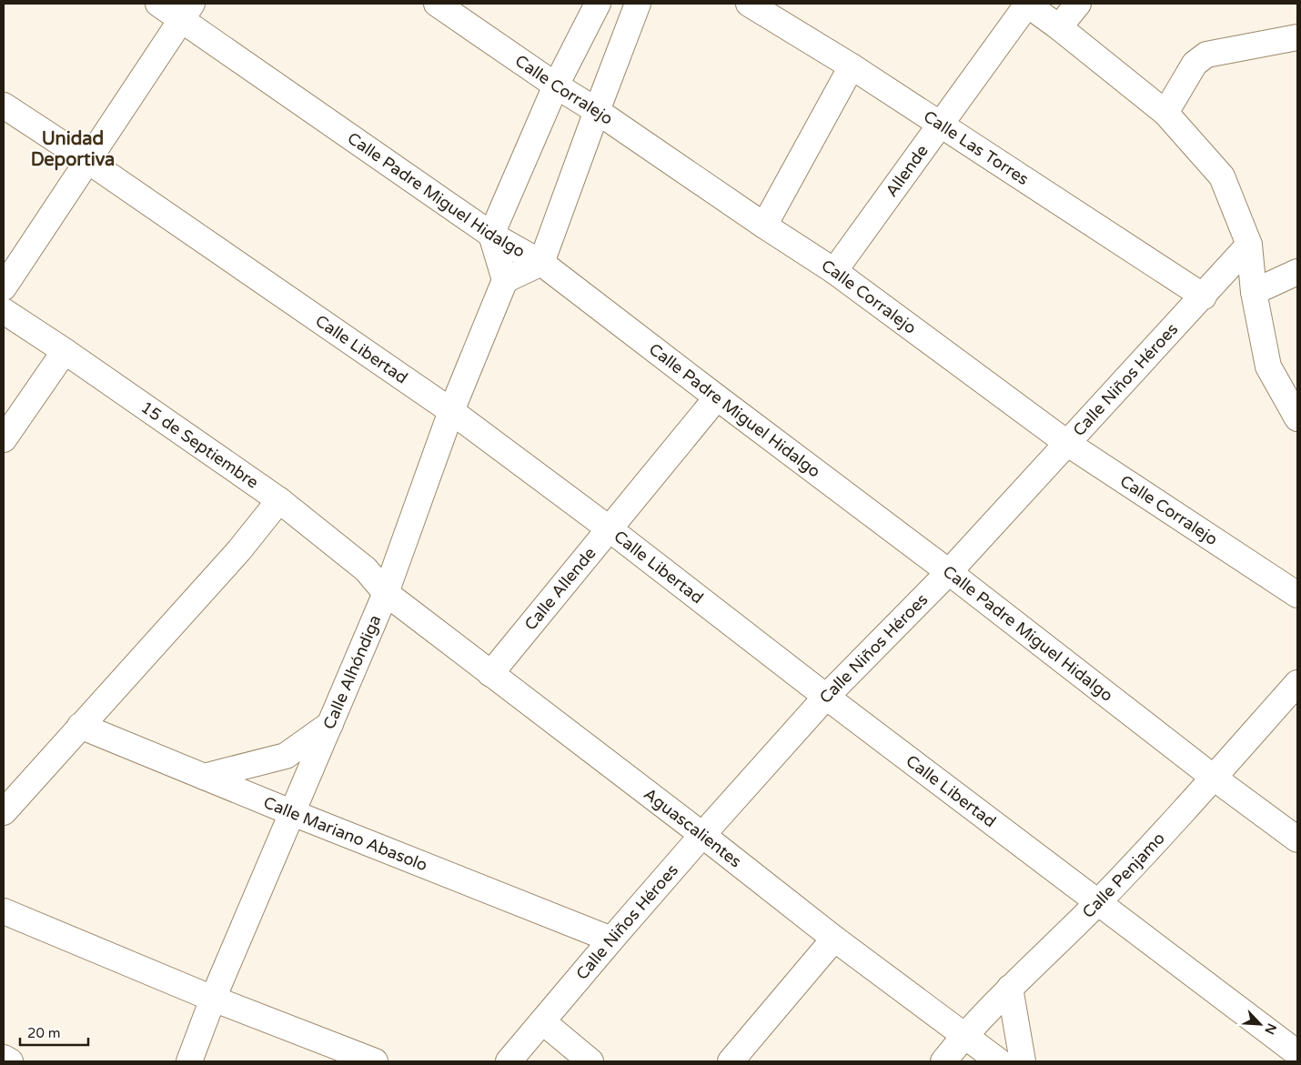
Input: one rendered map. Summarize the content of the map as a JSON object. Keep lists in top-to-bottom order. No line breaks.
{"streets":{"street":["Calle Corralejo","Calle Las Torres","Allende","Calle Padre Miguel Hidalgo","Calle Libertad","Calle Niños Héroes","15 de Septiembre","Calle Allende","Calle Alhóndiga","Aguascalientes","Calle Mariano Abasolo","Calle Penjamo"]},"crossings":[["Calle Corralejo","Allende"],["Calle Corralejo","Calle Niños Héroes"],["Calle Las Torres","Allende"],["Calle Las Torres","Calle Niños Héroes"],["Calle Padre Miguel Hidalgo","Calle Niños Héroes"],["Calle Padre Miguel Hidalgo","Calle Allende"],["Calle Padre Miguel Hidalgo","Calle Penjamo"],["Calle Libertad","Calle Niños Héroes"],["Calle Libertad","Calle Allende"],["Calle Libertad","Calle Alhóndiga"],["Calle Libertad","Calle Penjamo"],["Calle Niños Héroes","Aguascalientes"],["Calle Niños Héroes","Calle Mariano Abasolo"],["15 de Septiembre","Calle Alhóndiga"],["15 de Septiembre","Aguascalientes"],["Calle Allende","Aguascalientes"],["Calle Alhóndiga","Aguascalientes"],["Calle Alhóndiga","Calle Mariano Abasolo"],["Aguascalientes","Calle Penjamo"]],"districts":["Unidad Deportiva"],"scale_bar":"20 m","north":"bottom right"}
